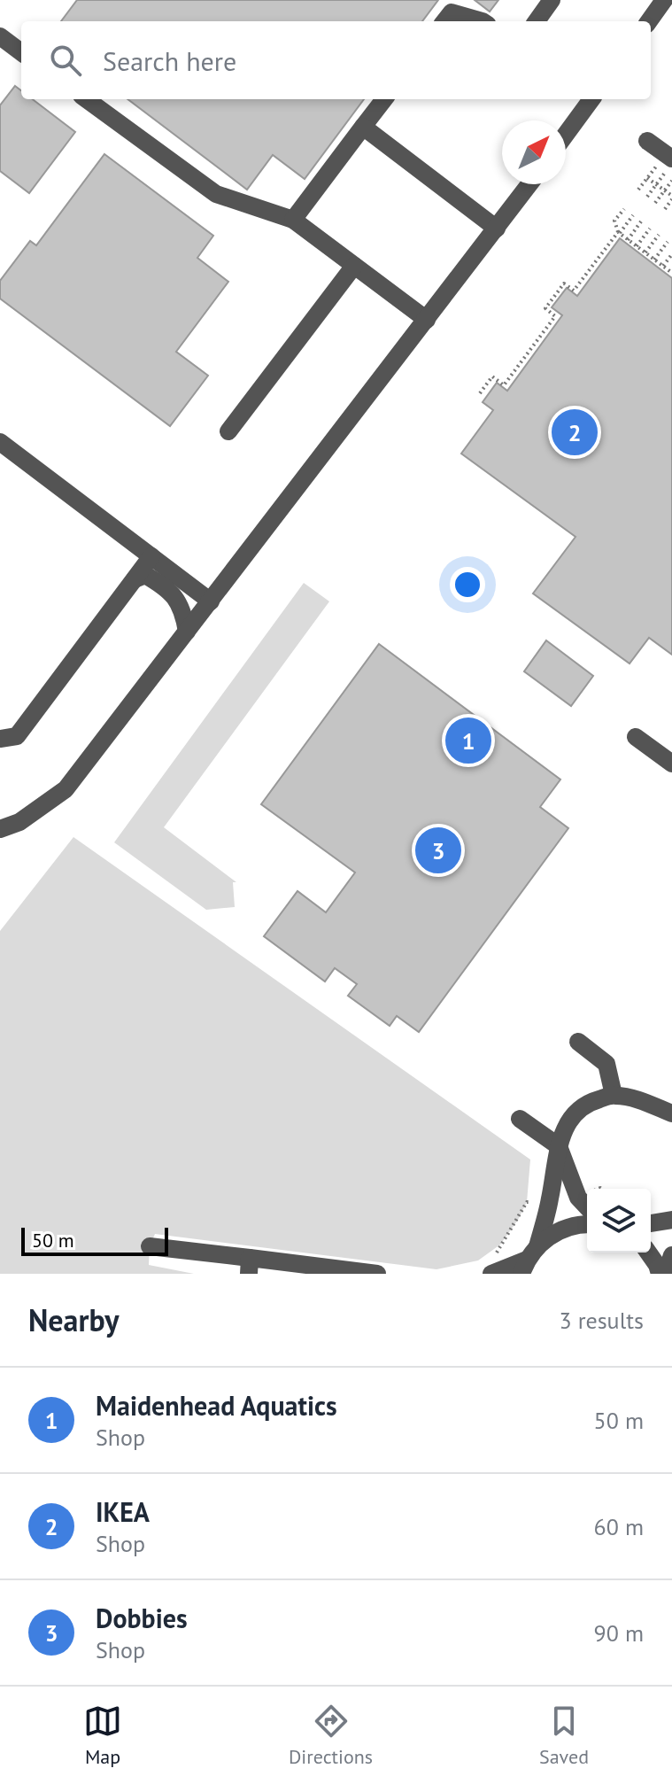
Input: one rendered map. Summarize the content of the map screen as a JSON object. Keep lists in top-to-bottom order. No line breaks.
{"scale_bar":"50 m","north":"top right","page":{"search":"Search here","pins":["2","1","3"],"scale":"50 m","heading":["Nearby","3 results"],"list":[{"mark":"1","name":"Maidenhead Aquatics","note":"Shop","value":"50 m"},{"mark":"2","name":"IKEA","note":"Shop","value":"60 m"},{"mark":"3","name":"Dobbies","note":"Shop","value":"90 m"}],"nav":["Map","Directions","Saved"]}}
